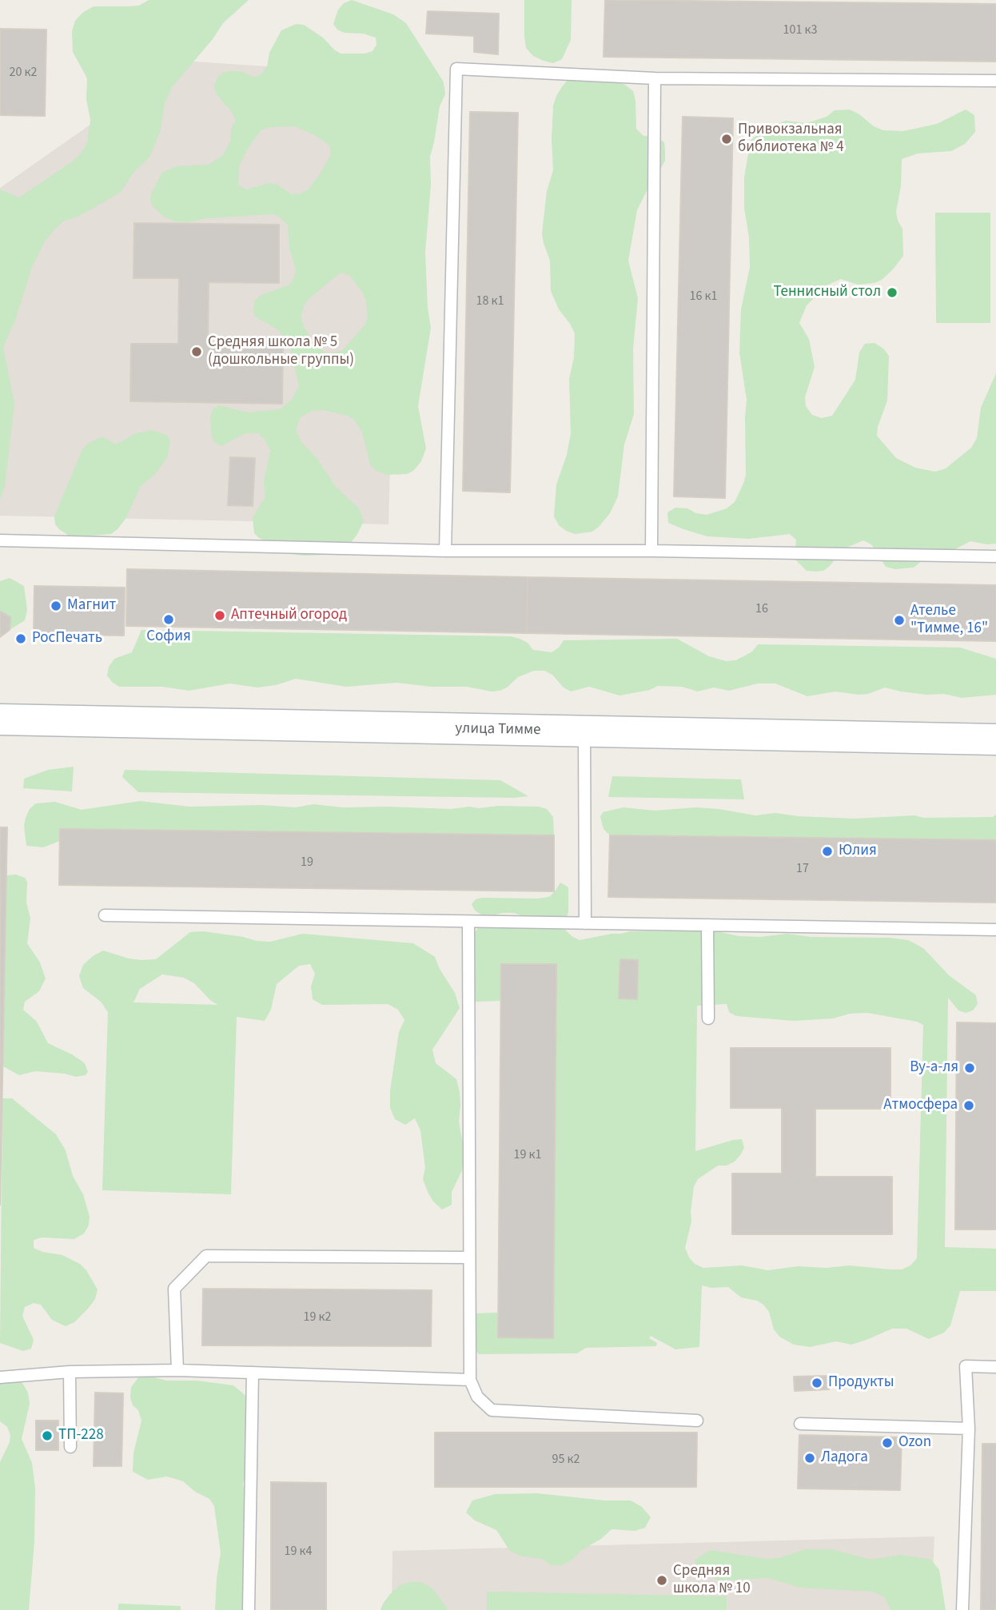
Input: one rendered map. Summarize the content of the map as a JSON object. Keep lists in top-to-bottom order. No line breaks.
{"streets":{"main road":["улица Тимме"]},"places":["Привокзальная библиотека № 4","Теннисный стол","Средняя школа № 5 (дошкольные группы)","Магнит","Аптечный огород","София","Ателье \"Тимме, 16\"","РосПечать","Юлия","Ву-а-ля","Атмосфера","Продукты","ТП-228","Ozon","Ладога","Средняя школа № 10"],"house_numbers":["101 к3","20 к2","16 к1","18 к1","16","19","17","19 к1","19 к2","95 к2","19 к4"]}
